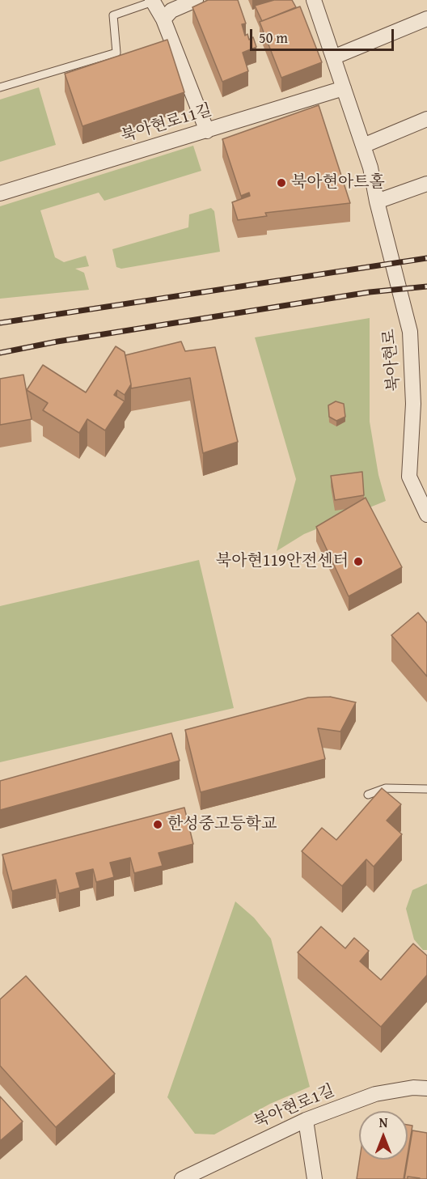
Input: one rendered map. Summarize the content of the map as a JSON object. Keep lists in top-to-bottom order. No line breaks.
{"streets":{"street":["북아현로11길","북아현로","북아현로1길"]},"crossings":[["북아현로11길","북아현로"]],"places":["북아현아트홀","북아현119안전센터","한성중고등학교"],"scale_bar":"50 m","north":"top"}
